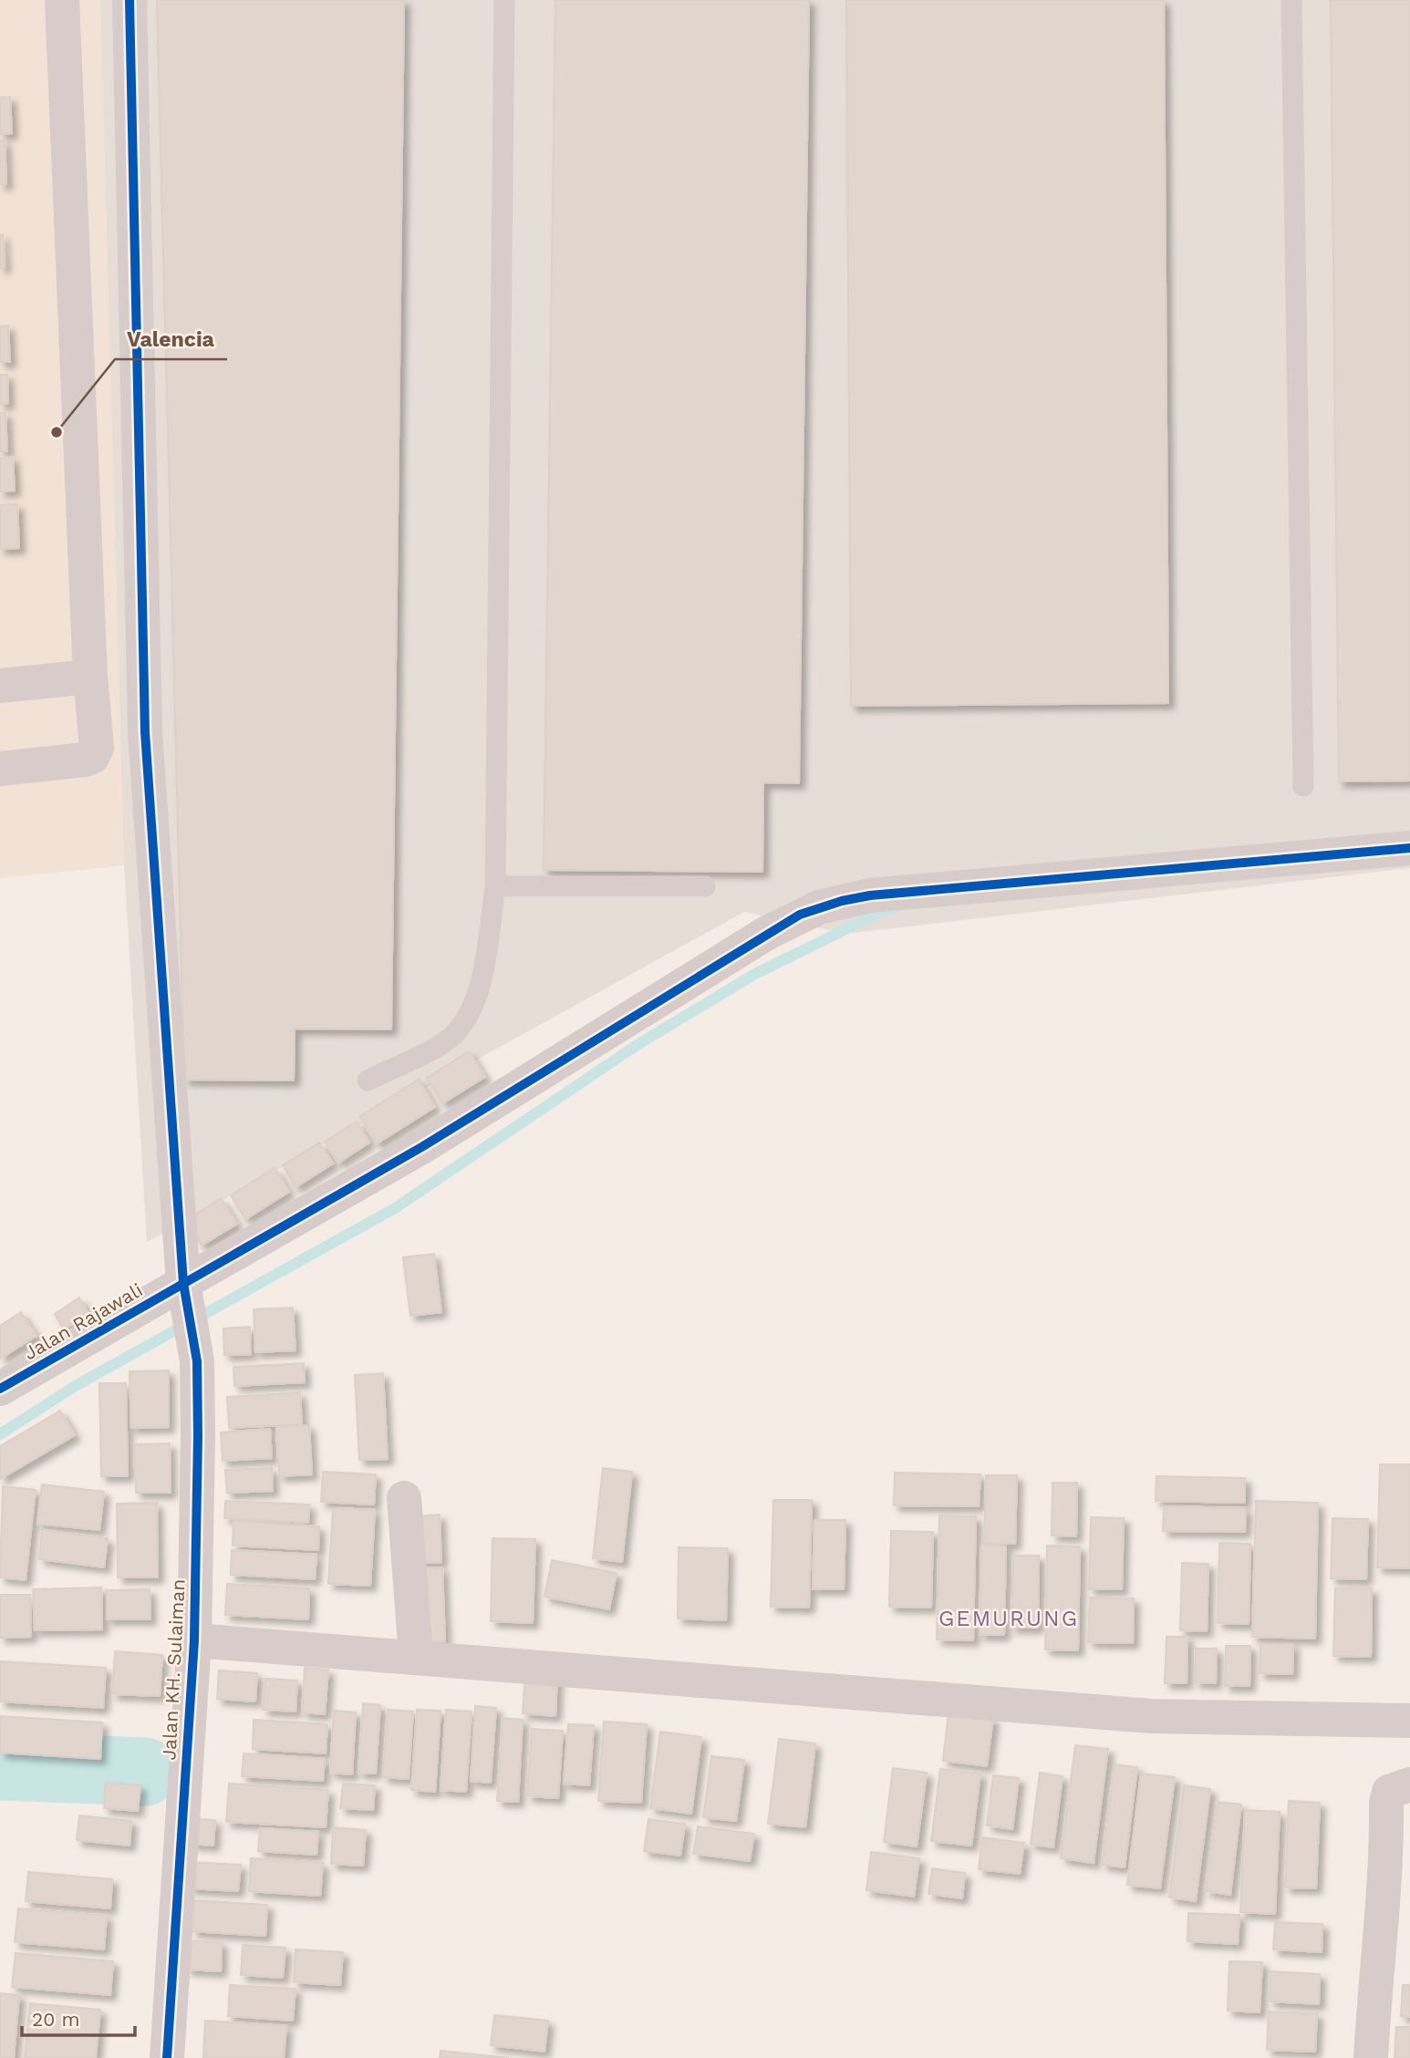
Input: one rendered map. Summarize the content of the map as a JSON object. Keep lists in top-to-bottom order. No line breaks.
{"streets":{"street":["Jalan Rajawali","Jalan KH. Sulaiman"]},"crossings":[["Jalan Rajawali","Jalan KH. Sulaiman"]],"districts":["GEMURUNG"],"places":["Valencia"],"scale_bar":"20 m"}
